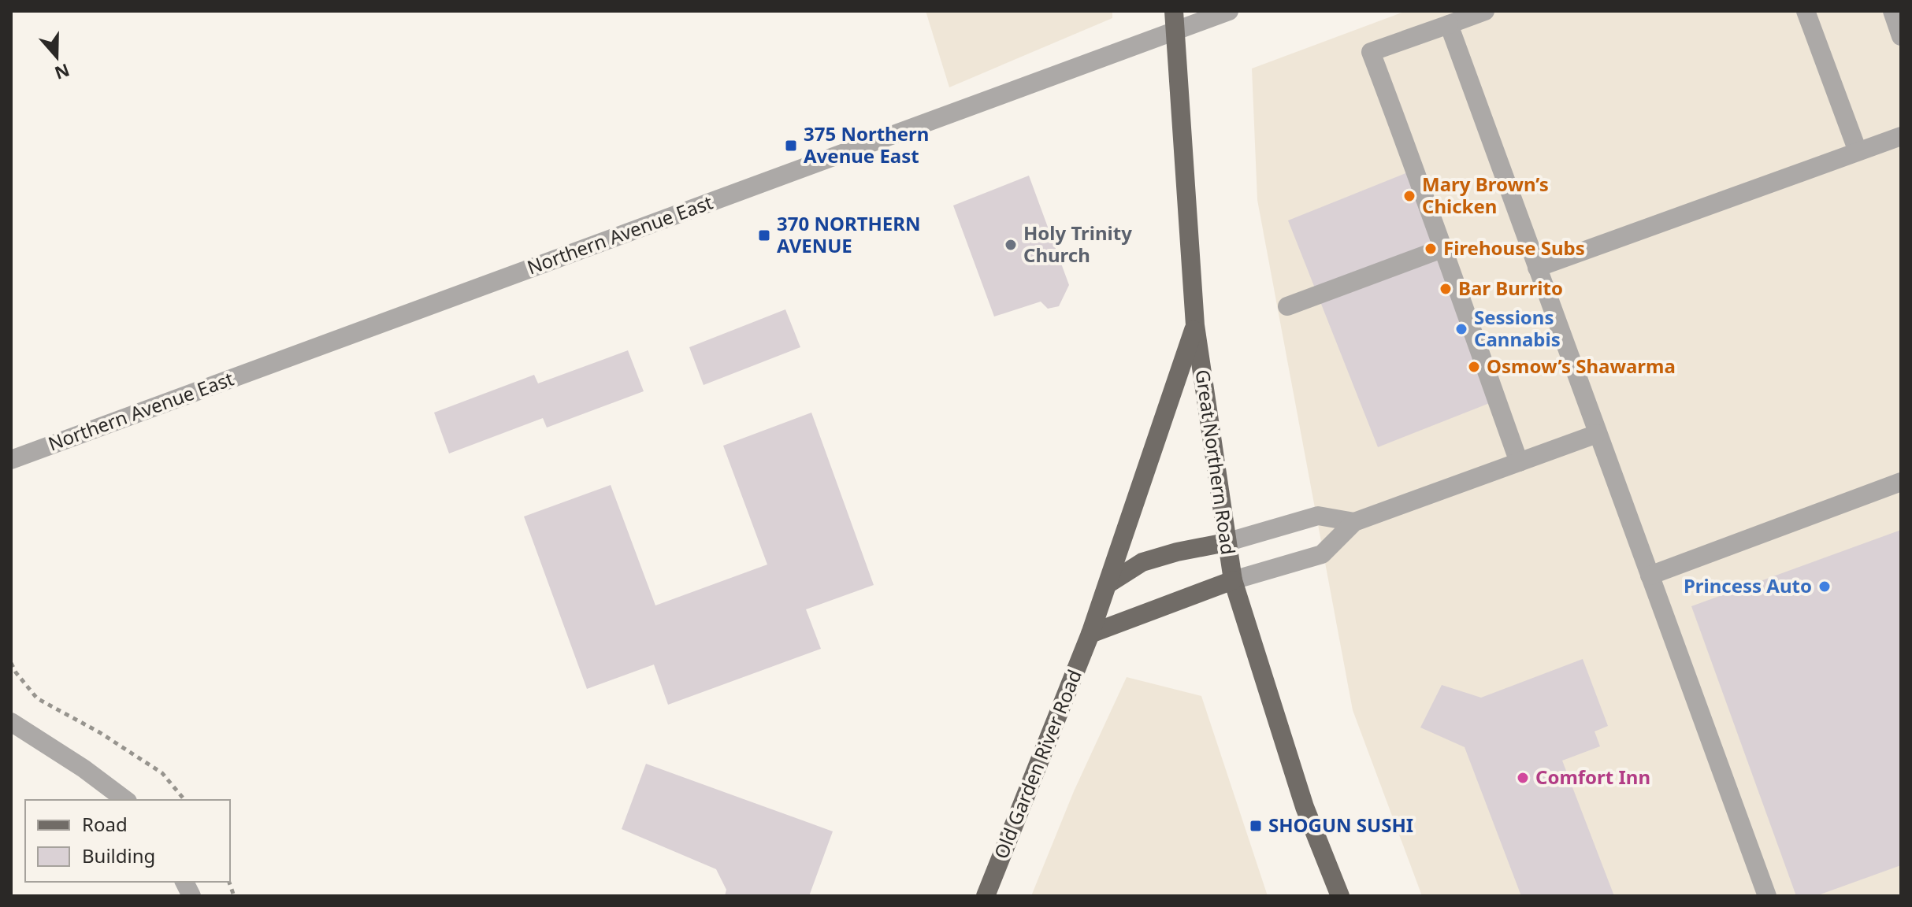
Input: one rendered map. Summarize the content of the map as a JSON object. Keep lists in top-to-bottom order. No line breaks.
{"streets":{"main road":["Great Northern Road","Old Garden River Road"],"street":["Northern Avenue East"]},"crossings":[["Northern Avenue East","Great Northern Road"],["Great Northern Road","Old Garden River Road"]],"places":{"transit":["375 Northern Avenue East","370 NORTHERN AVENUE","SHOGUN SUSHI"],"other":["Mary Brown’s Chicken","Holy Trinity Church","Firehouse Subs","Bar Burrito","Sessions Cannabis","Osmow’s Shawarma","Princess Auto","Comfort Inn"]},"legend":["Road","Building"],"north":"bottom"}
